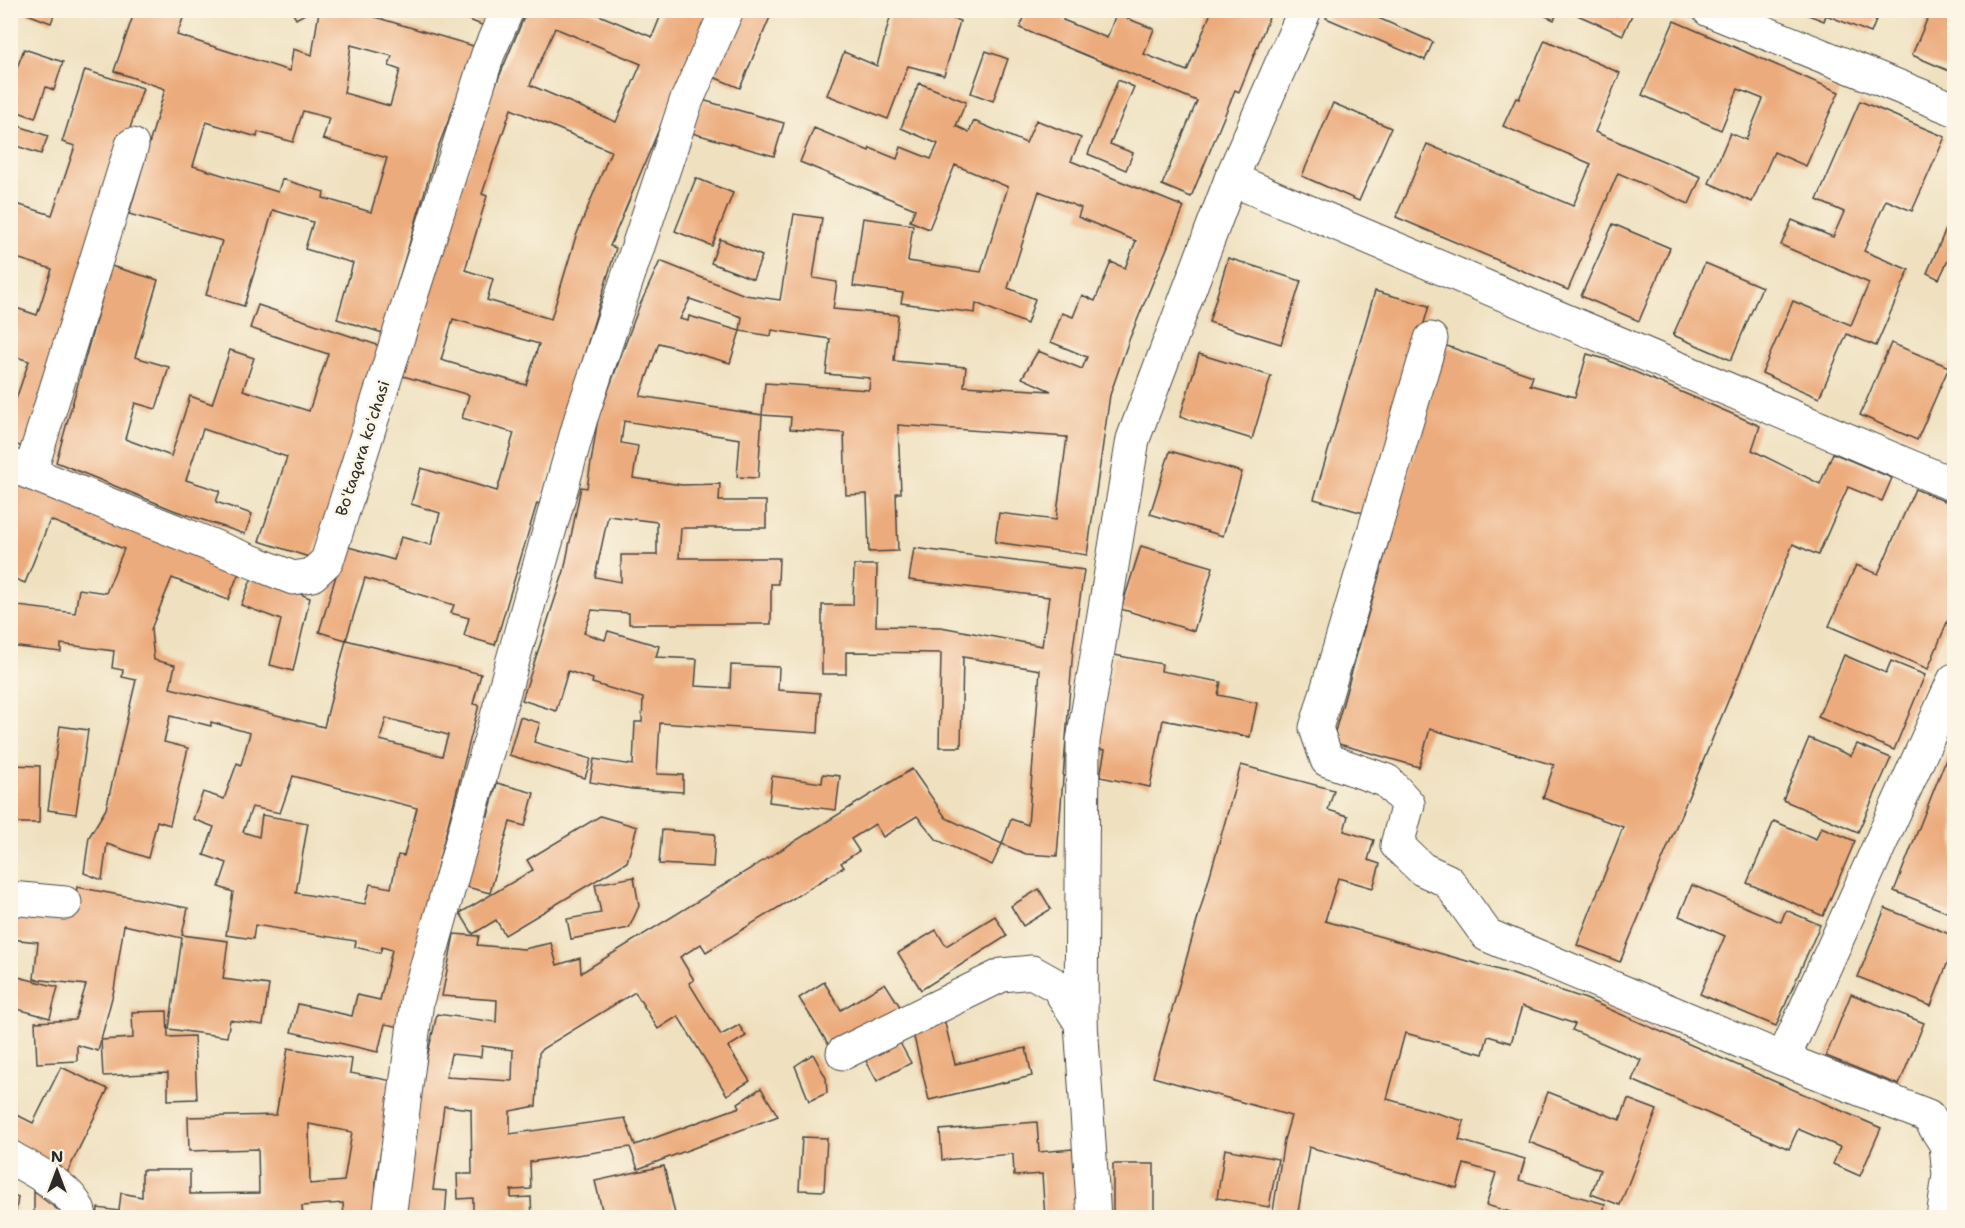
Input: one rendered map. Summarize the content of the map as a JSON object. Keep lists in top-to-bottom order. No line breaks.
{"streets":{"street":["Boʻtaqara koʻchasi"]},"north":"top"}
